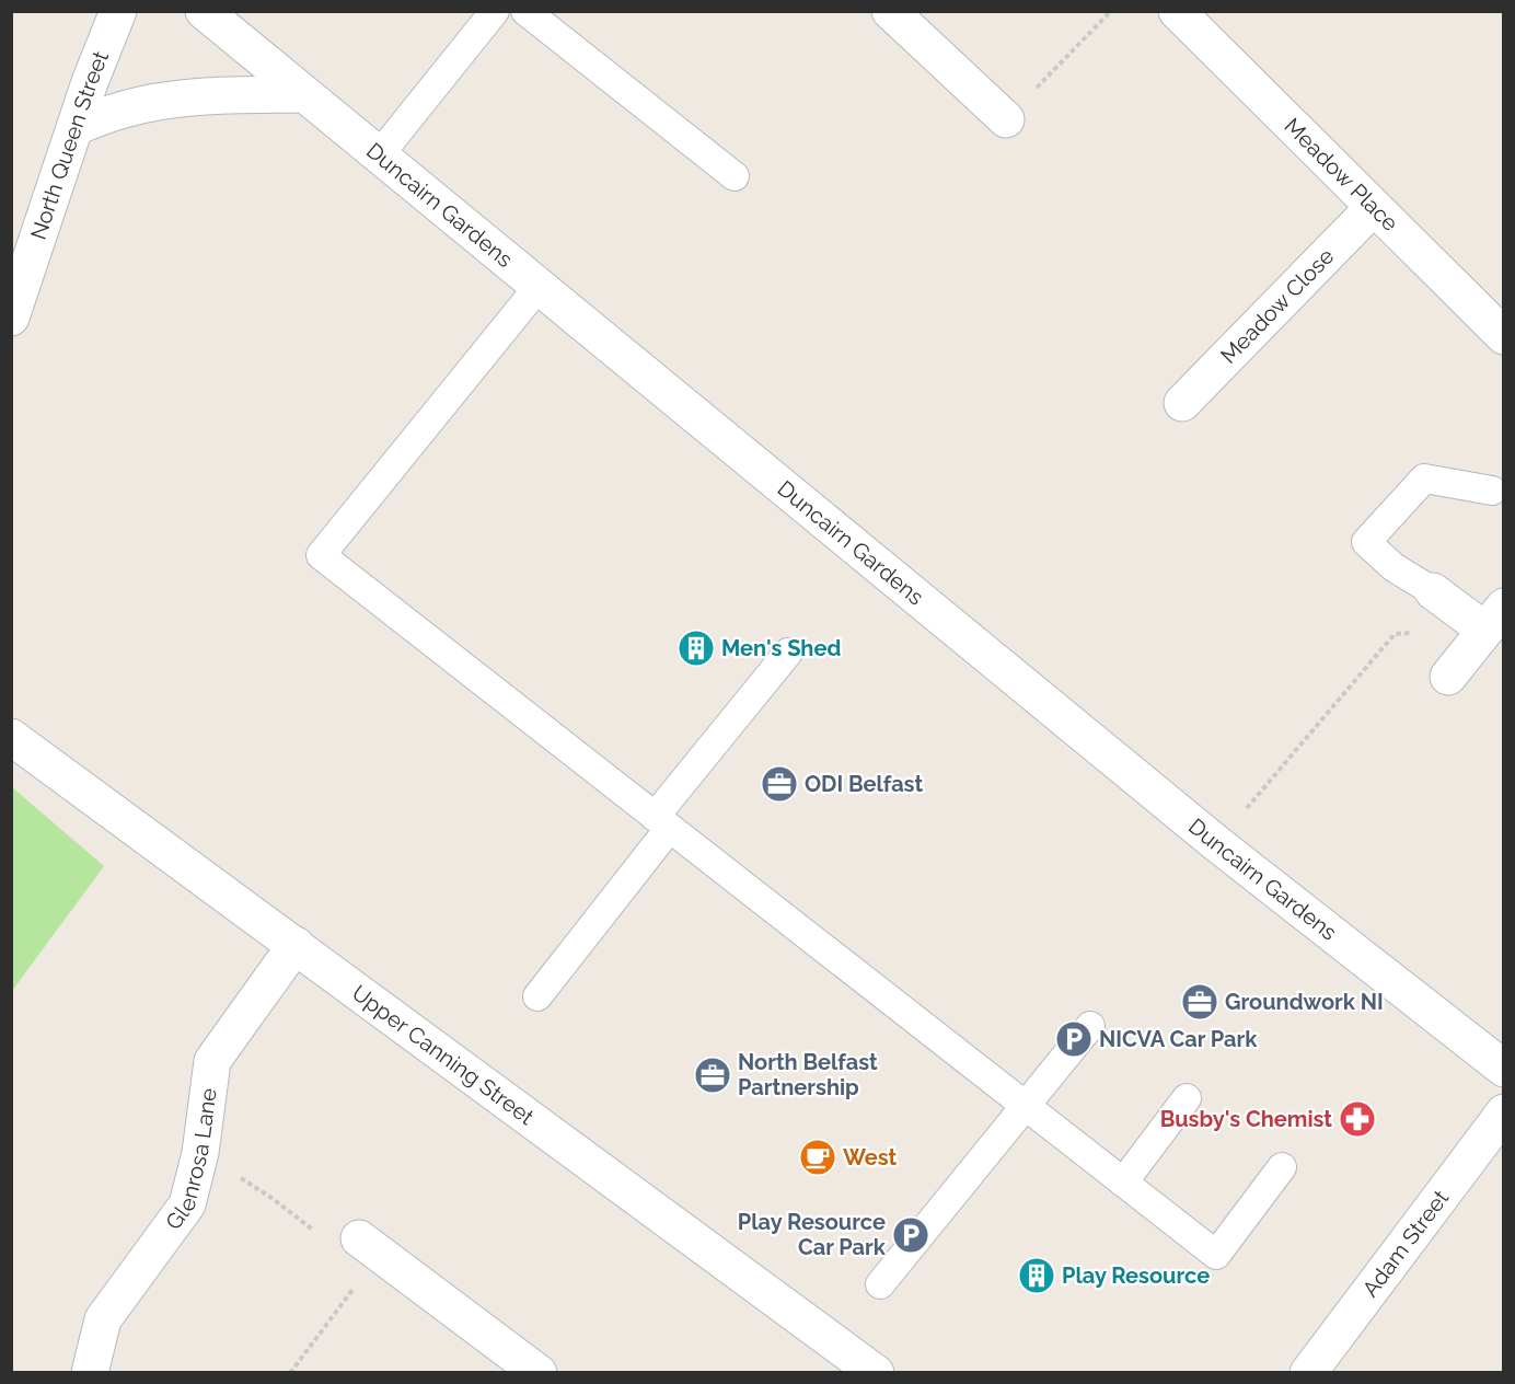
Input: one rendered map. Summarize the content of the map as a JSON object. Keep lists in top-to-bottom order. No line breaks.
{"streets":{"street":["North Queen Street","Meadow Place","Duncairn Gardens","Meadow Close","Upper Canning Street","Glenrosa Lane","Adam Street"]},"crossings":[["Meadow Place","Meadow Close"],["Upper Canning Street","Glenrosa Lane"]],"places":{"building":["Men's Shed","Play Resource"],"office":["ODI Belfast","Groundwork NI","North Belfast Partnership"],"parking":["NICVA Car Park","Play Resource Car Park"],"pharmacy":["Busby's Chemist"],"cafe":["West"]}}
